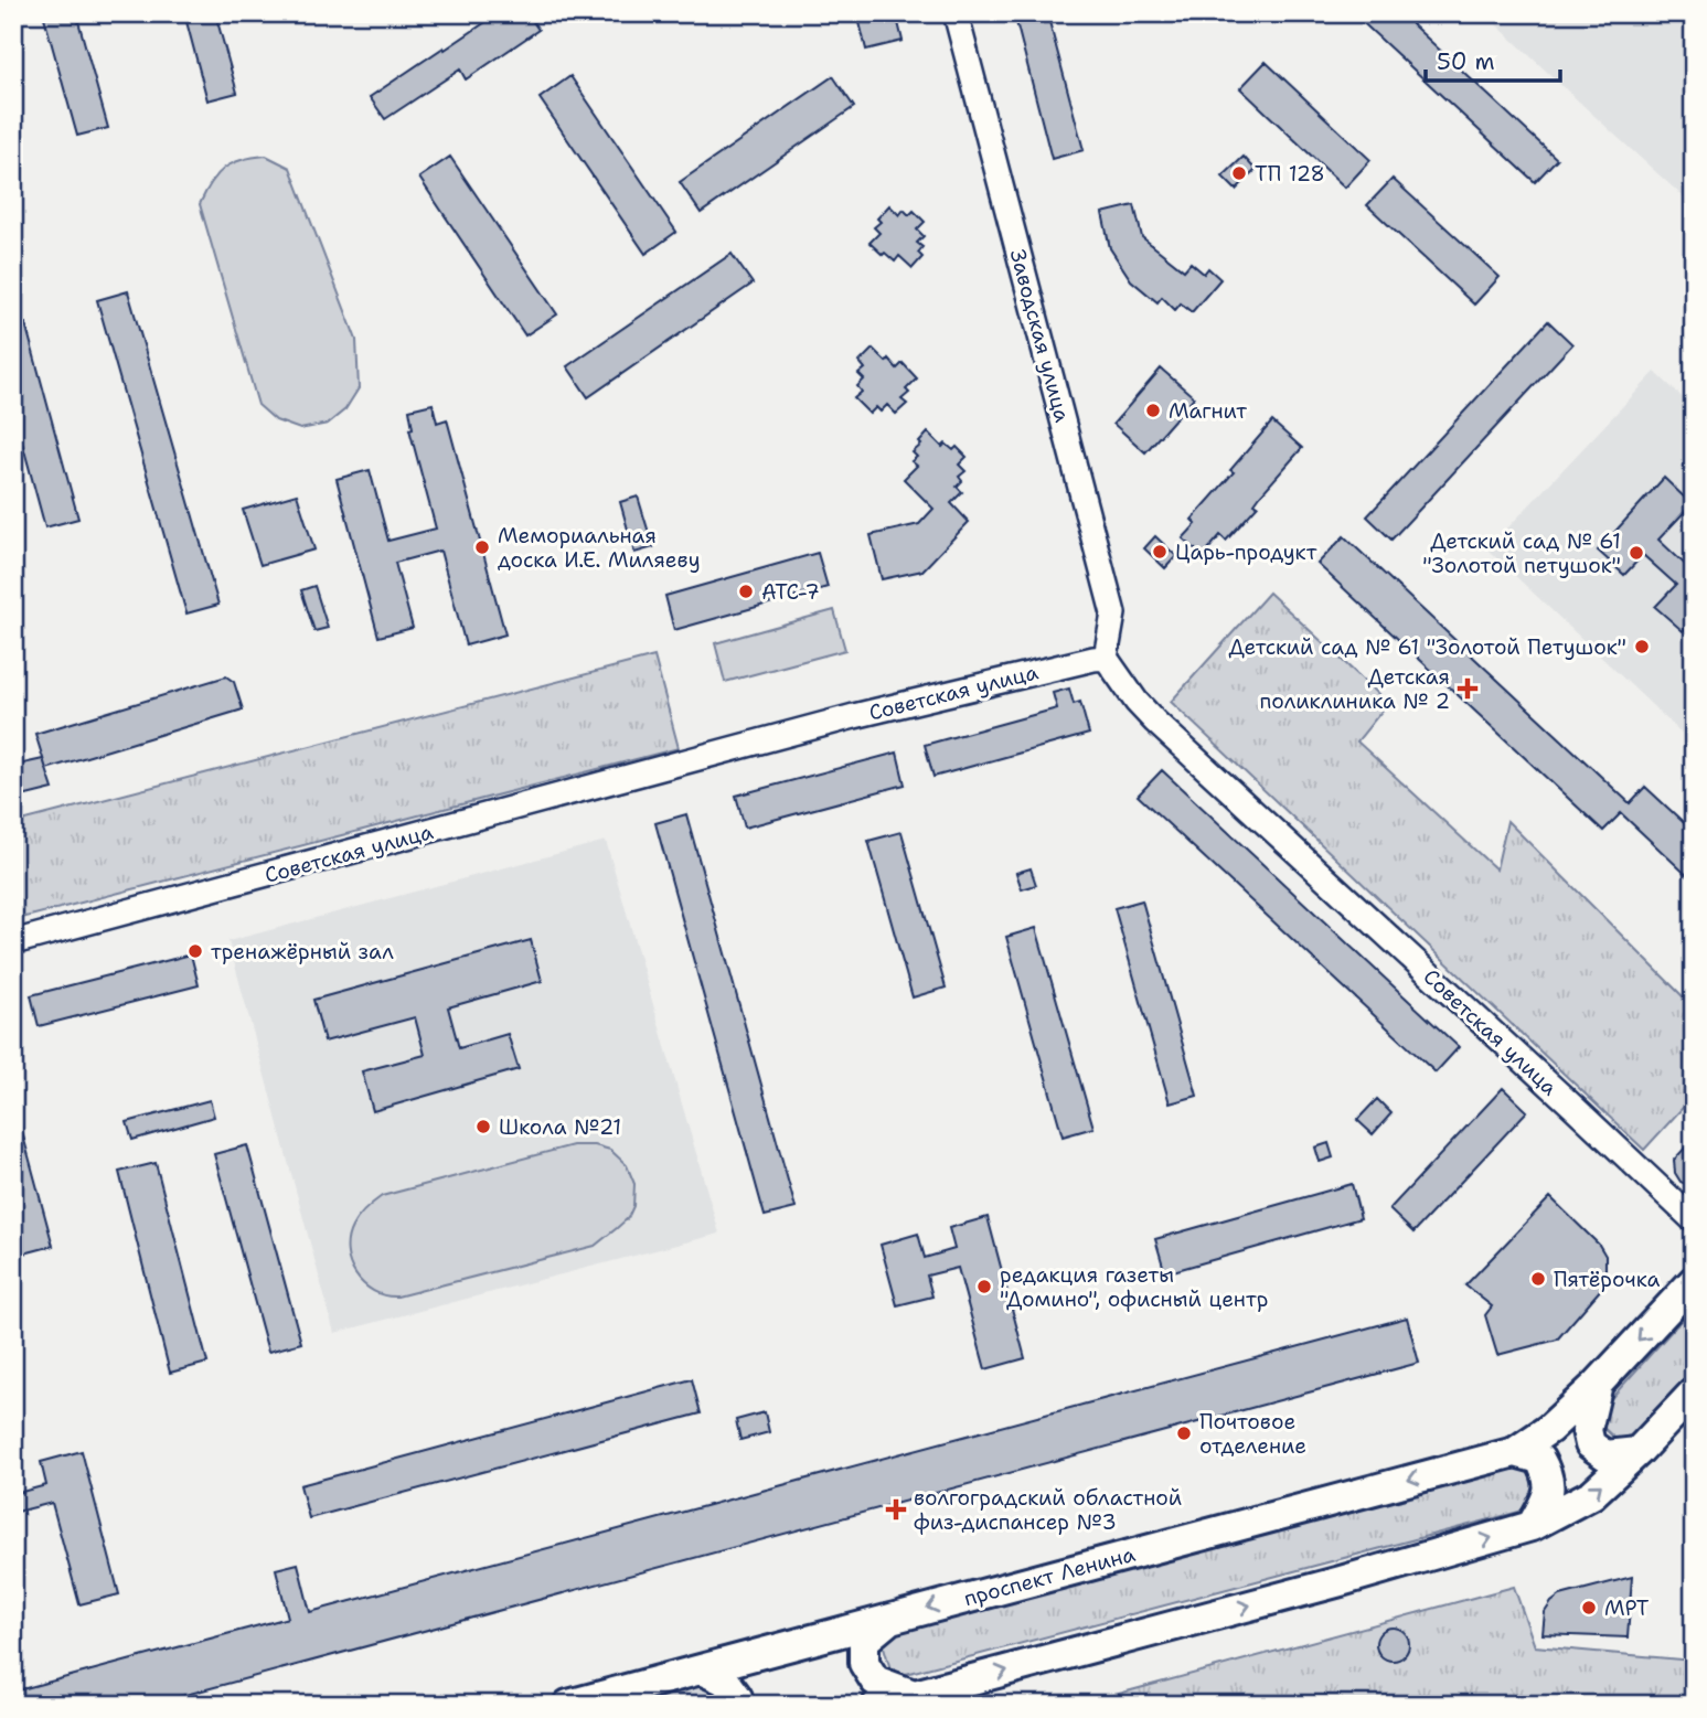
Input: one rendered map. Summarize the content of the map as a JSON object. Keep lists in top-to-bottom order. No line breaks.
{"streets":{"main road":["проспект Ленина"],"street":["Заводская улица","Советская улица"]},"crossings":[["Заводская улица","Советская улица"]],"places":{"other":["ТП 128","Магнит","Мемориальная доска И.Е. Миляеву","Царь-продукт","Детский сад № 61 \"Золотой петушок\"","АТС-7","Детский сад № 61 \"Золотой Петушок\"","тренажёрный зал","Школа №21","Пятёрочка","редакция газеты \"Домино\", офисный центр","Почтовое отделение","МРТ"],"health":["Детская поликлиника № 2","волгоградский областной физ-диспансер №3"]},"scale_bar":"50 m"}
